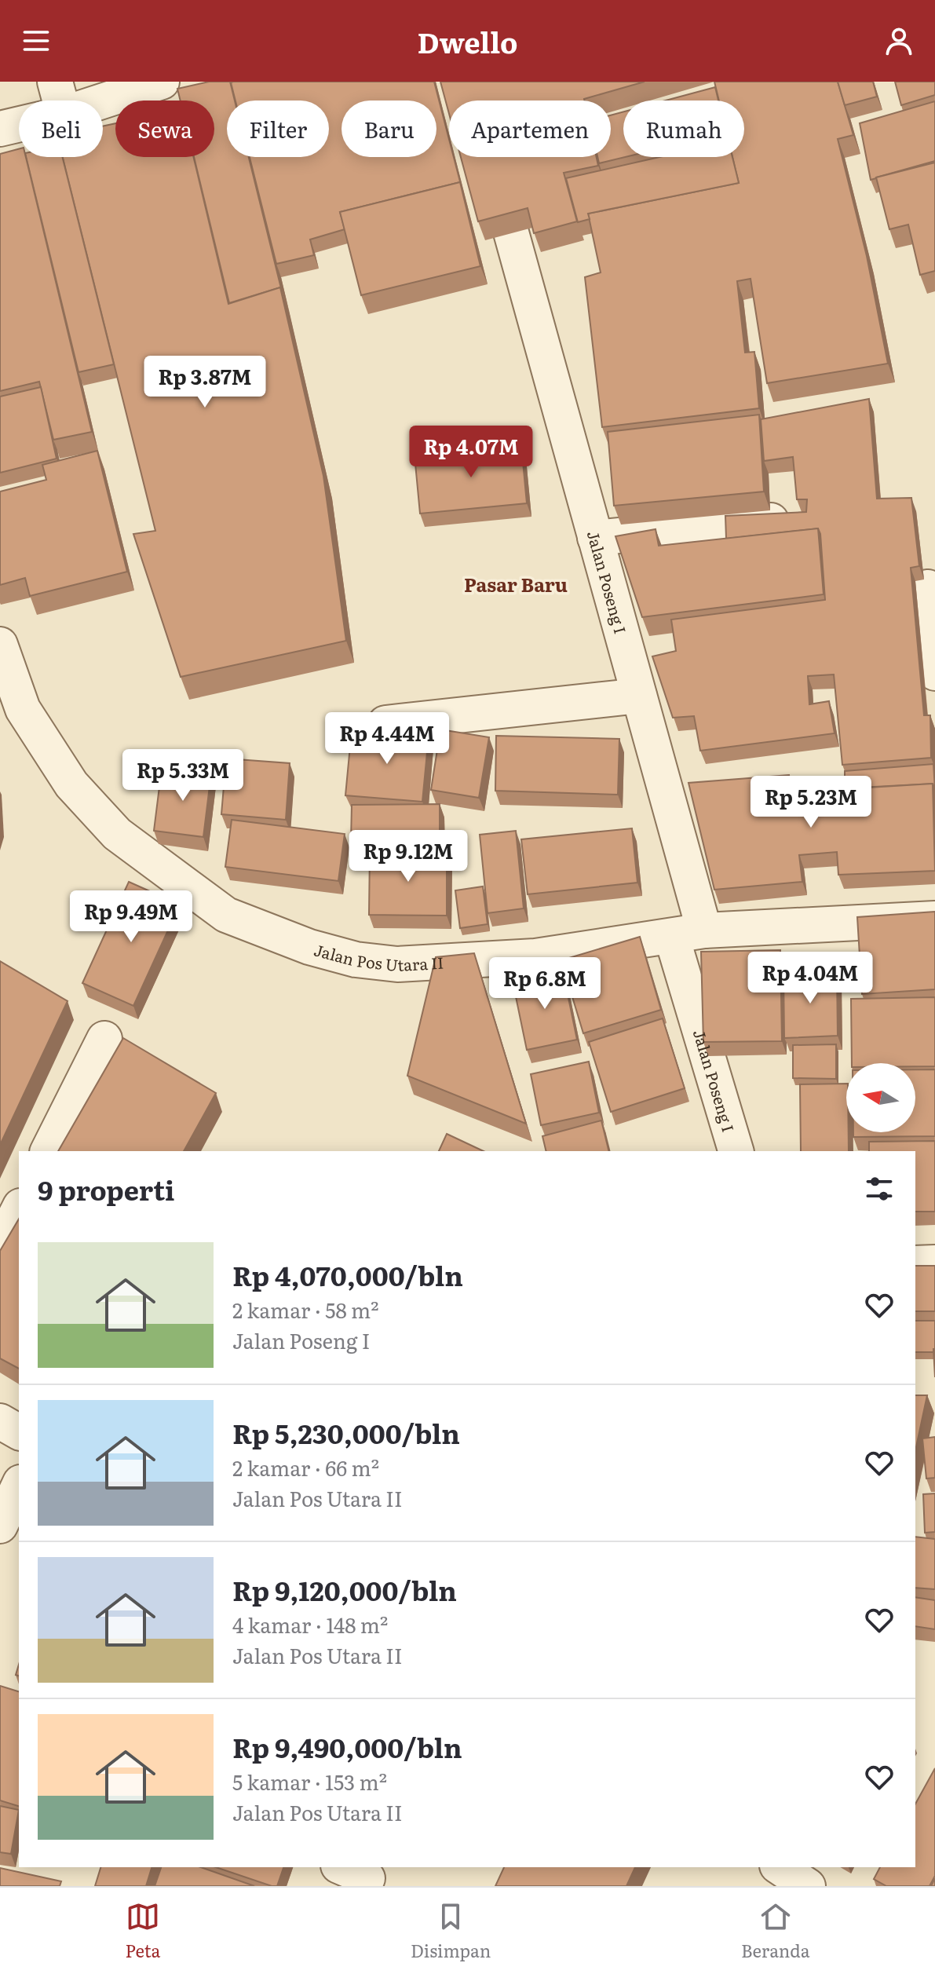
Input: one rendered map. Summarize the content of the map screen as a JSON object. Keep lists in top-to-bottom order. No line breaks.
{"streets":{"street":["Jalan Poseng I","Jalan Pos Utara II"]},"crossings":[["Jalan Poseng I","Jalan Pos Utara II"]],"districts":["Pasar Baru"],"north":"left","page":{"header":"Dwello","chip":["Beli","Sewa","Filter","Baru","Apartemen","Rumah"],"price":["Rp 3.87M","Rp 4.07M","Rp 4.44M","Rp 5.33M","Rp 5.23M","Rp 9.12M","Rp 9.49M","Rp 4.04M","Rp 6.8M"],"heading":"9 properti","list":[{"name":"Rp 4,070,000/bln","note":"2 kamar · 58 m² · Jalan Poseng I"},{"name":"Rp 5,230,000/bln","note":"2 kamar · 66 m² · Jalan Pos Utara II"},{"name":"Rp 9,120,000/bln","note":"4 kamar · 148 m² · Jalan Pos Utara II"},{"name":"Rp 9,490,000/bln","note":"5 kamar · 153 m² · Jalan Pos Utara II"}],"tabs":["Peta","Disimpan","Beranda"]}}
